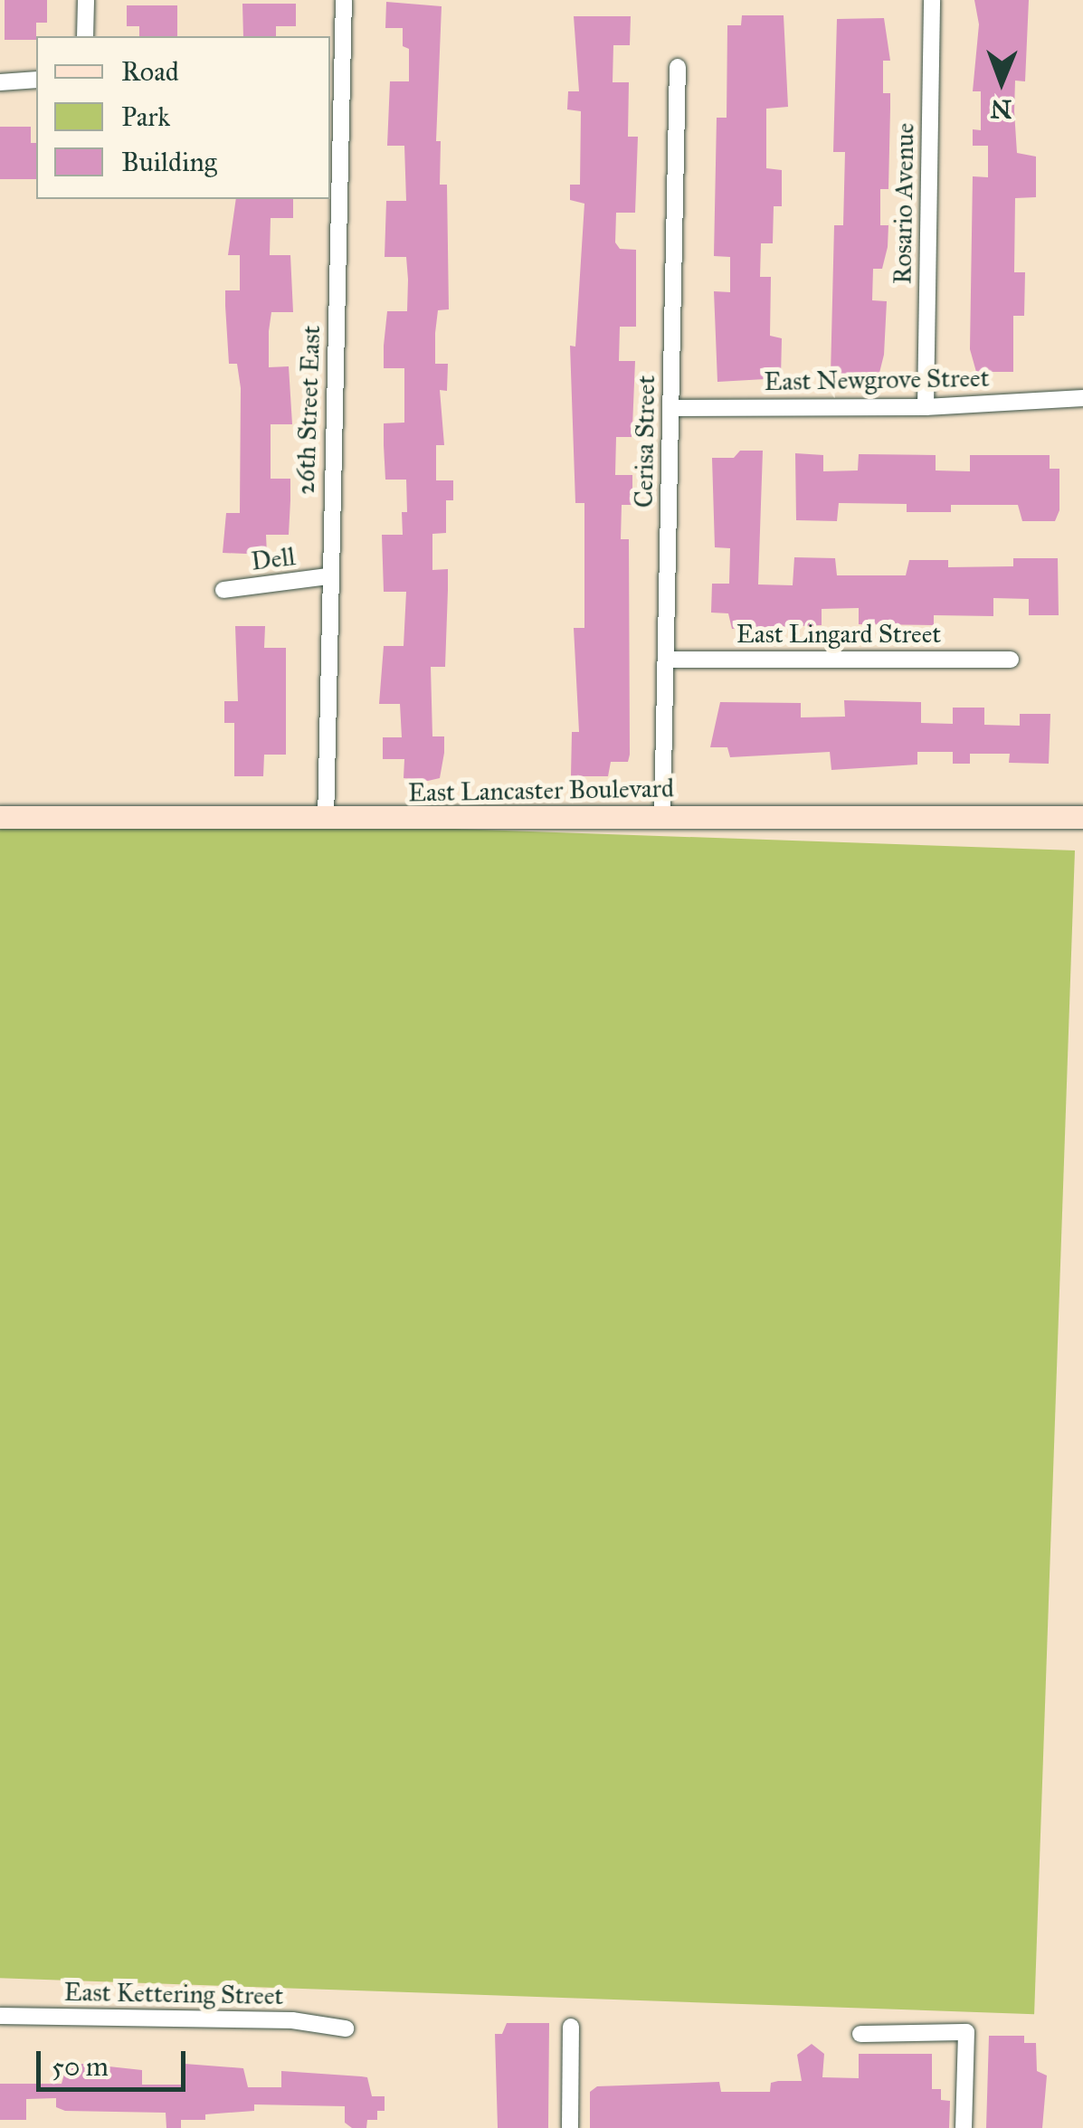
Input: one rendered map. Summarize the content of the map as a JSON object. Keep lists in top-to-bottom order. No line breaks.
{"streets":{"main road":["East Lancaster Boulevard"],"street":["Rosario Avenue","East Newgrove Street","26th Street East","Cerisa Street","Dell","East Lingard Street","East Kettering Street"]},"crossings":[["Rosario Avenue","East Newgrove Street"],["East Newgrove Street","Cerisa Street"],["26th Street East","Dell"],["26th Street East","East Lancaster Boulevard"],["Cerisa Street","East Lingard Street"],["Cerisa Street","East Lancaster Boulevard"]],"legend":["Road","Park","Building"],"scale_bar":"50 m","north":"bottom"}
